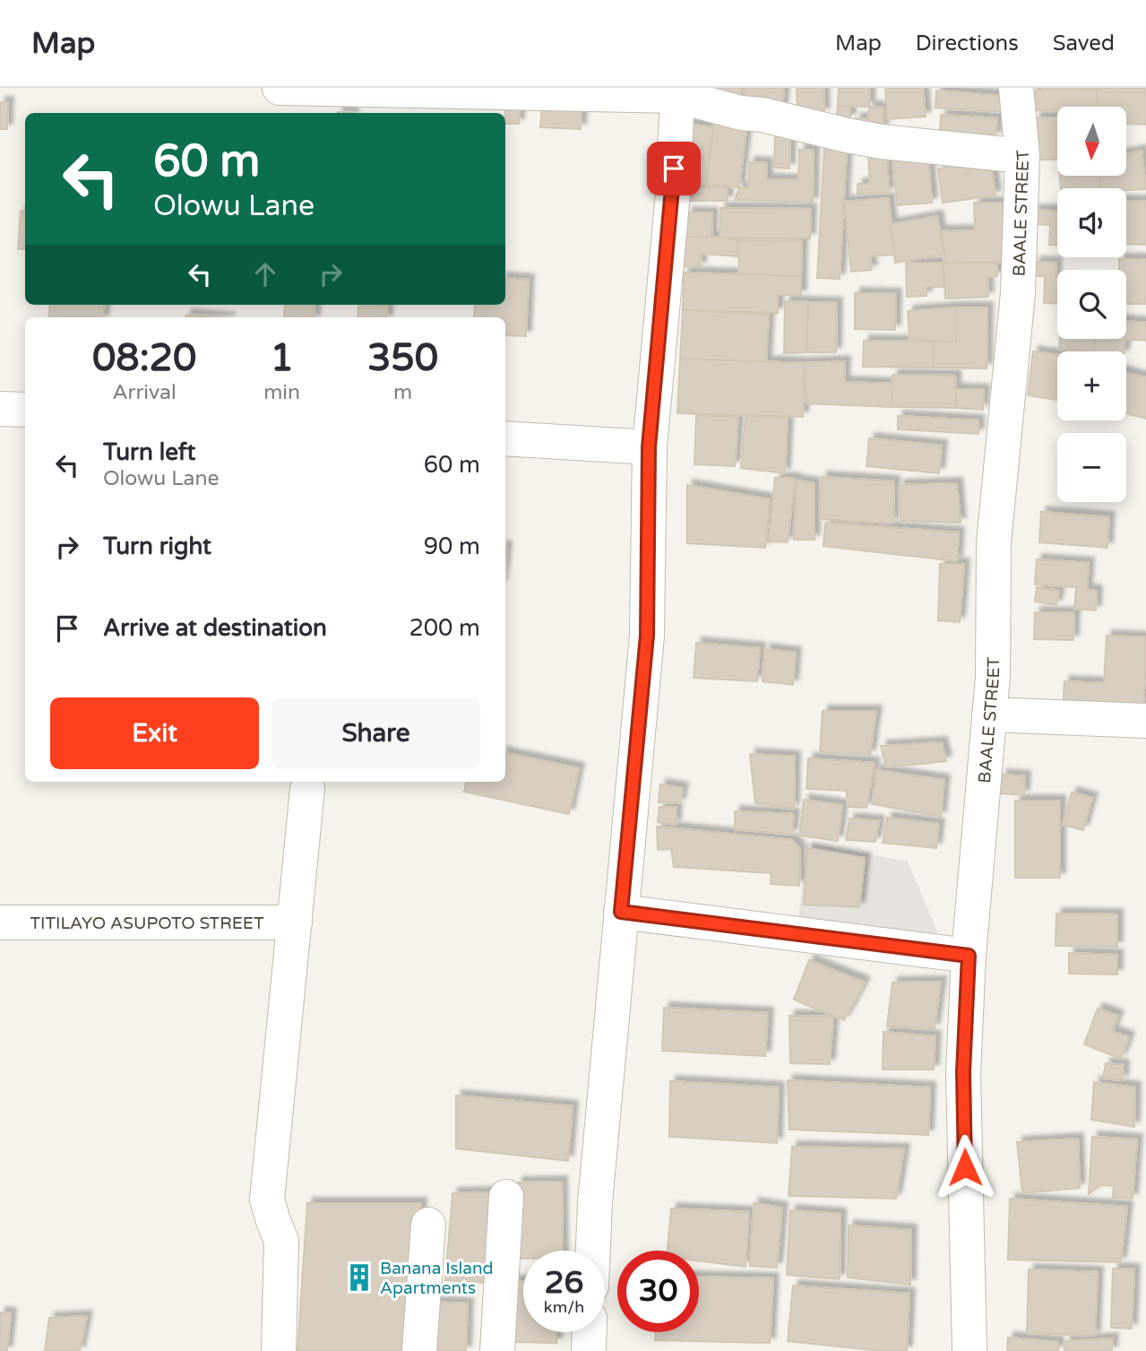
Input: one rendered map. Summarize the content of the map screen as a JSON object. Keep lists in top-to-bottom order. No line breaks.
{"streets":{"street":["BAALE STREET","TITILAYO ASUPOTO STREET"]},"places":{"building":["Banana Island Apartments"]},"north":"bottom","page":{"header":"Map","nav":["Map","Directions","Saved"],"map_buttons":["+","−"],"turn":["60 m","Olowu Lane"],"eta":["08:20","Arrival","1","min","350","m"],"list":[{"name":"Turn left","note":"Olowu Lane","value":"60 m"},{"name":"Turn right","value":"90 m"},{"name":"Arrive at destination","value":"200 m"}],"buttons":["Exit","Share"],"speed":"26 km/h","limit":"30"}}
